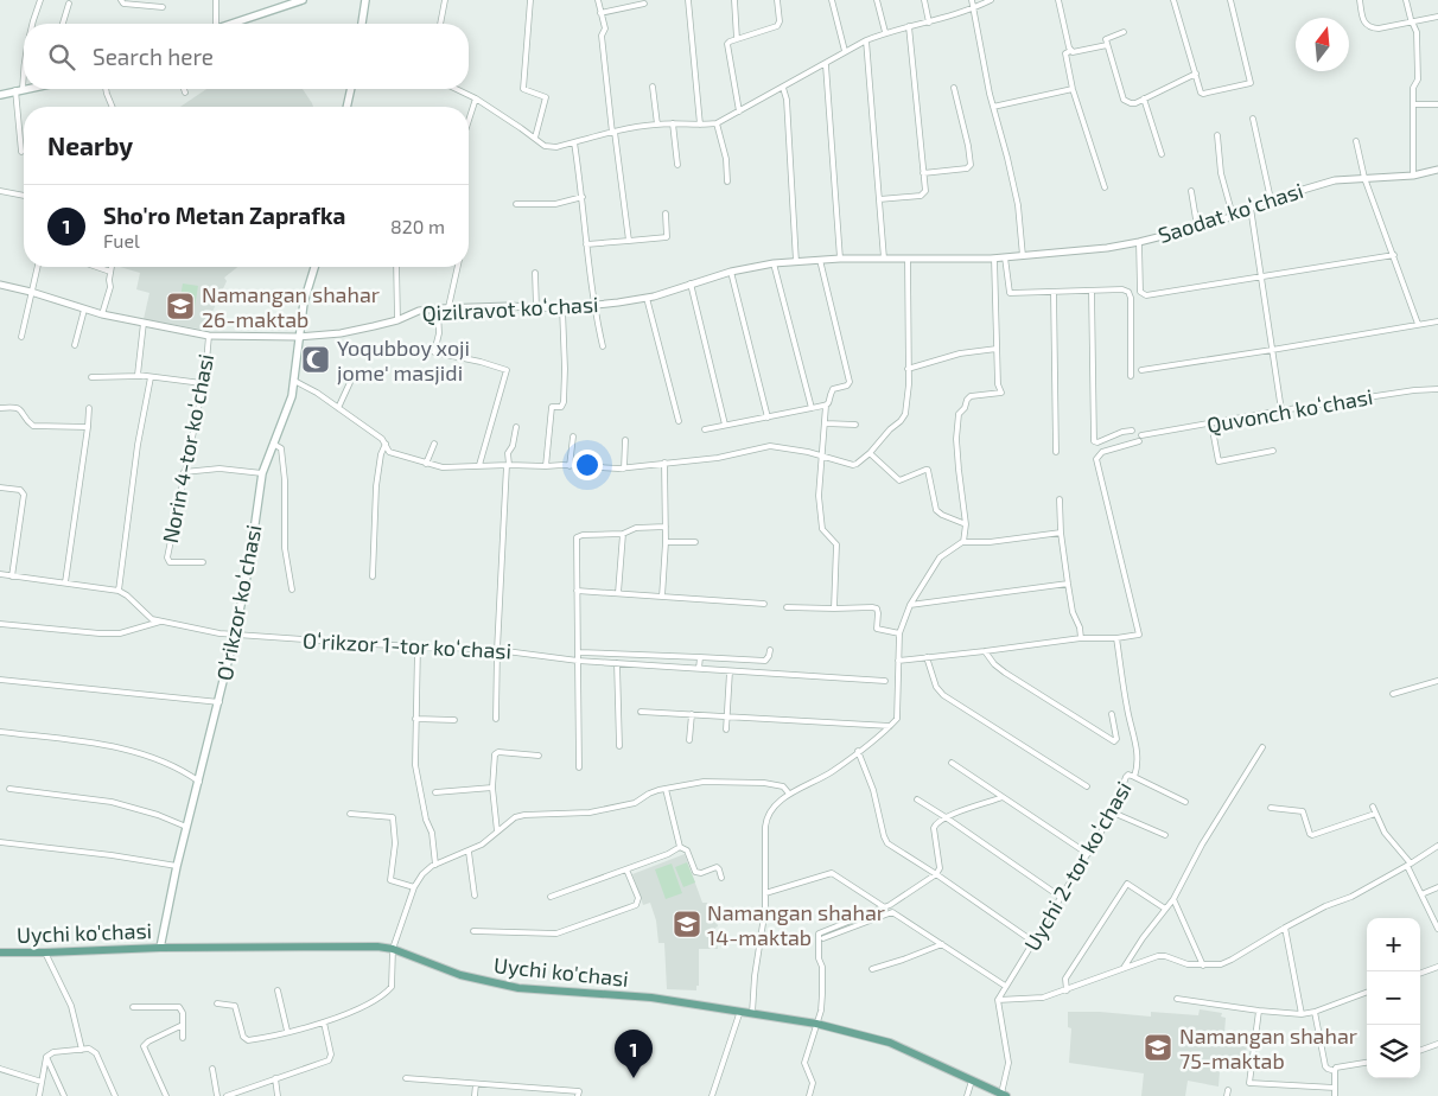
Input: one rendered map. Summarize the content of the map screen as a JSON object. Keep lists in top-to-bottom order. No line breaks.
{"streets":{"main road":["Oʻrikzor koʻchasi","Uychi ko'chasi"],"street":["Saodat koʻchasi","Qizilravot koʻchasi","Quvonch koʻchasi","Norin 4-tor koʻchasi","Oʻrikzor 1-tor koʻchasi","Uychi 2-tor koʻchasi"]},"crossings":[["Saodat koʻchasi","Qizilravot koʻchasi"],["Qizilravot koʻchasi","Norin 4-tor koʻchasi"],["Qizilravot koʻchasi","Oʻrikzor koʻchasi"],["Quvonch koʻchasi","Uychi 2-tor koʻchasi"],["Oʻrikzor koʻchasi","Oʻrikzor 1-tor koʻchasi"],["Oʻrikzor koʻchasi","Uychi ko'chasi"]],"places":{"school or university":["Namangan shahar 26-maktab","Namangan shahar 14-maktab","Namangan shahar 75-maktab"],"mosque":["Yoqubboy xoji jome' masjidi"]},"north":"top","page":{"search":"Search here","heading":"Nearby","list":[{"mark":"1","name":"Sho'ro Metan Zaprafka","note":"Fuel","value":"820 m"}],"map_buttons":["+","−"],"pins":"1"}}
